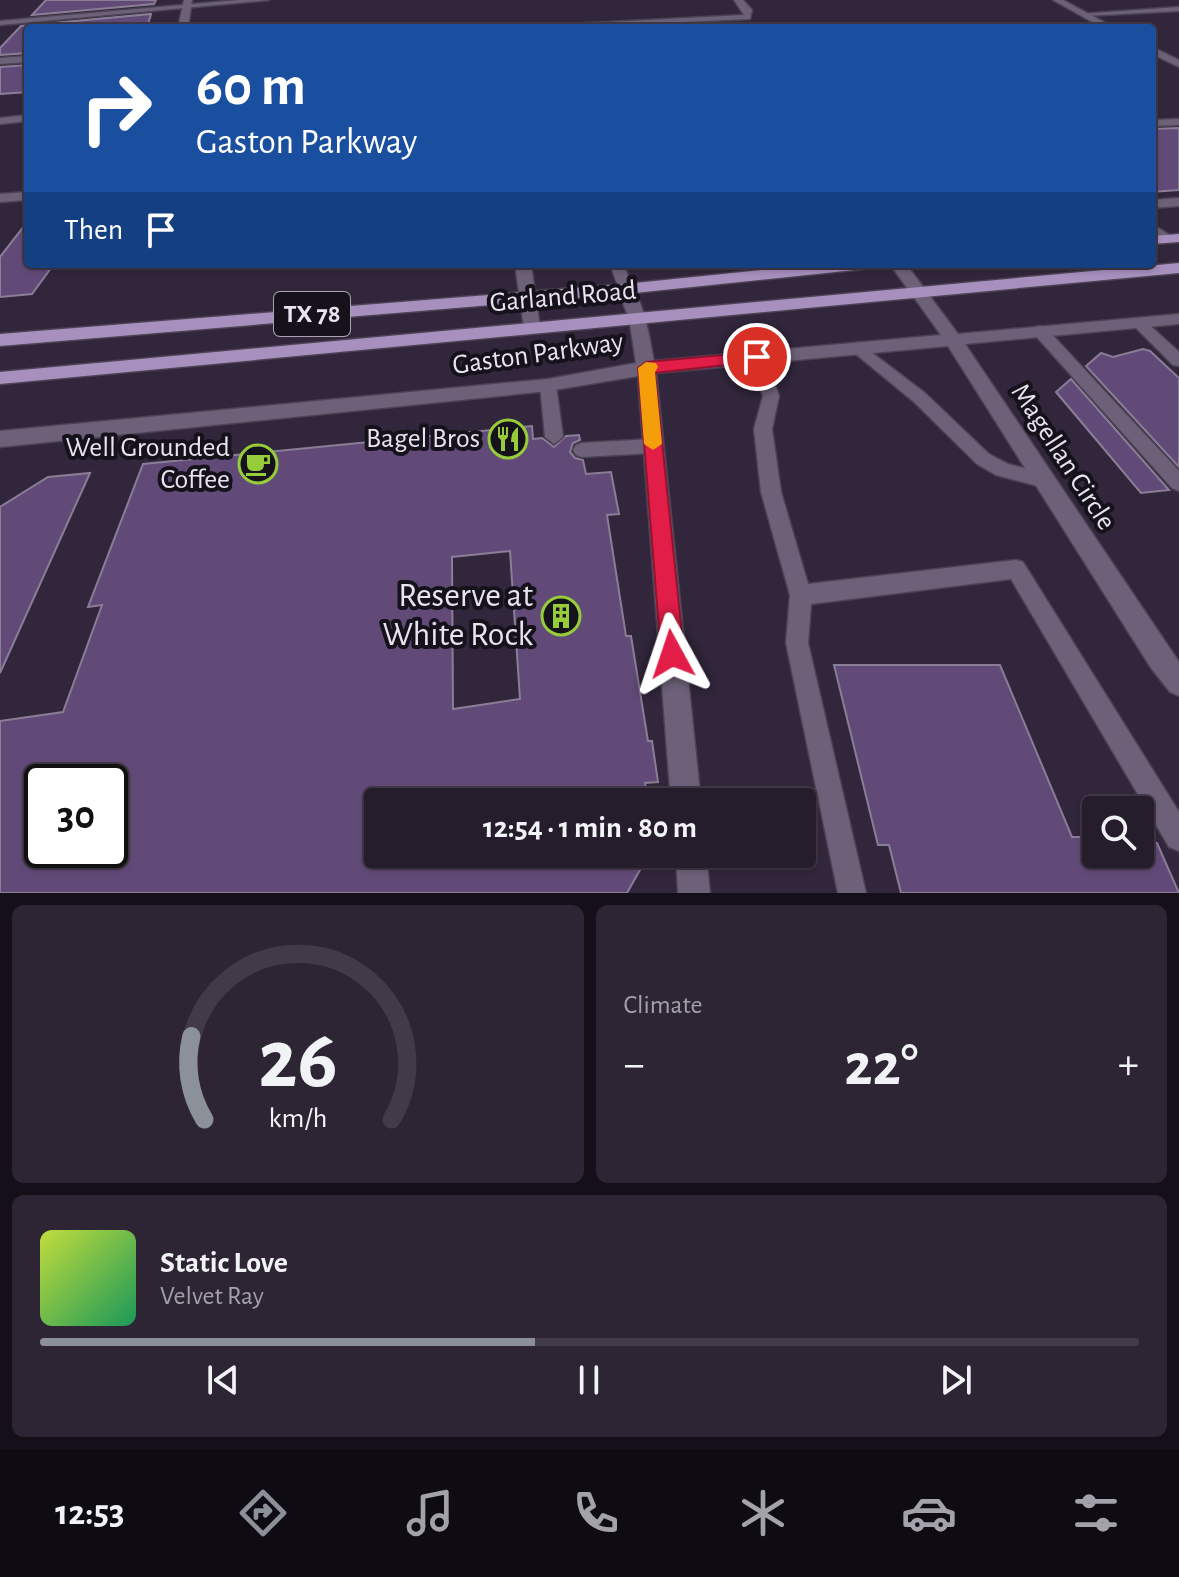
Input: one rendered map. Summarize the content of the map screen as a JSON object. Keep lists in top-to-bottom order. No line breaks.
{"streets":{"main road":["Garland Road","TX 78"],"street":["Gaston Parkway","Magellan Circle"]},"crossings":[["Garland Road","Magellan Circle"],["Gaston Parkway","Magellan Circle"]],"places":{"restaurant":["Bagel Bros"],"cafe":["Well Grounded Coffee"],"building":["Reserve at White Rock"]},"page":{"turn":["60 m","Gaston Parkway"],"then":"Then","limit":"30","trip":"12:54 · 1 min · 80 m","tile":"Climate","heat":["−","22°","+"],"song":["Static Love","Velvet Ray"],"tabs":"12:53","gauge":["26","km/h"]}}
